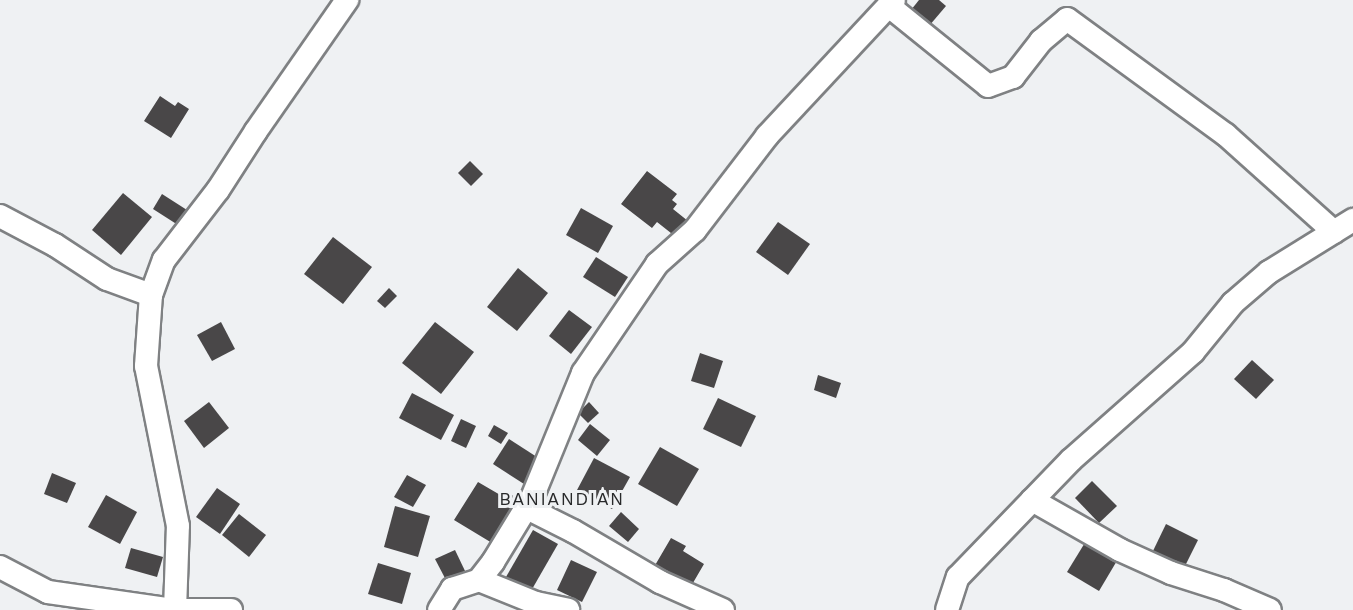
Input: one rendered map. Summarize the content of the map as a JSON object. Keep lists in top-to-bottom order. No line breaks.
{"districts":["BANIANDIAN"]}
